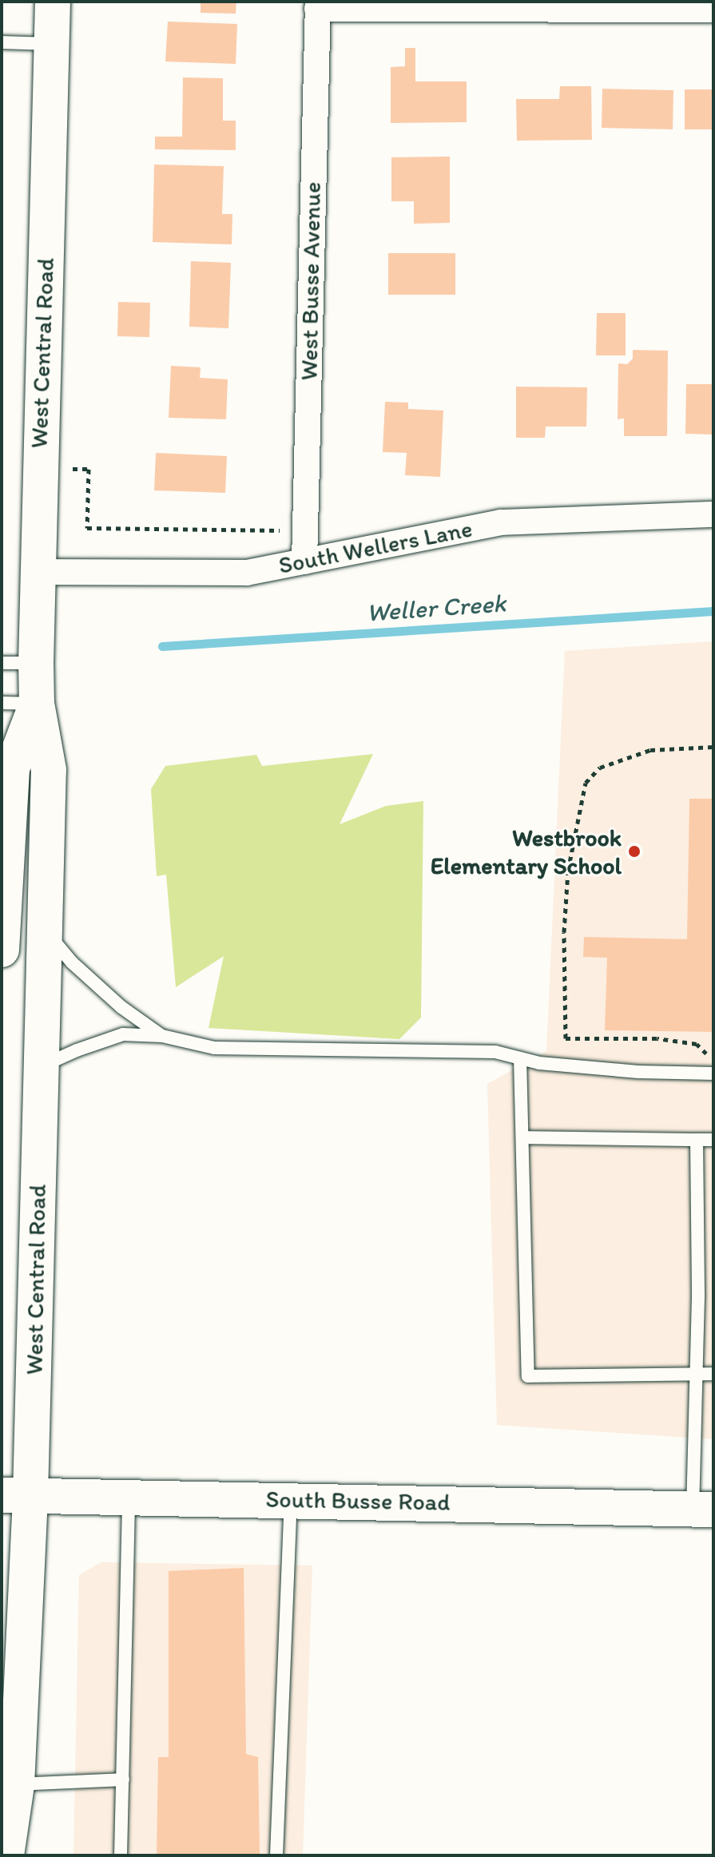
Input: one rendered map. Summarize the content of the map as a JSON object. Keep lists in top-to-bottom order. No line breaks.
{"streets":{"main road":["West Central Road","South Busse Road"],"street":["West Busse Avenue","South Wellers Lane"]},"crossings":[["West Busse Avenue","South Wellers Lane"],["West Central Road","South Wellers Lane"],["West Central Road","South Busse Road"]],"water":["Weller Creek"],"places":["Westbrook Elementary School"]}
